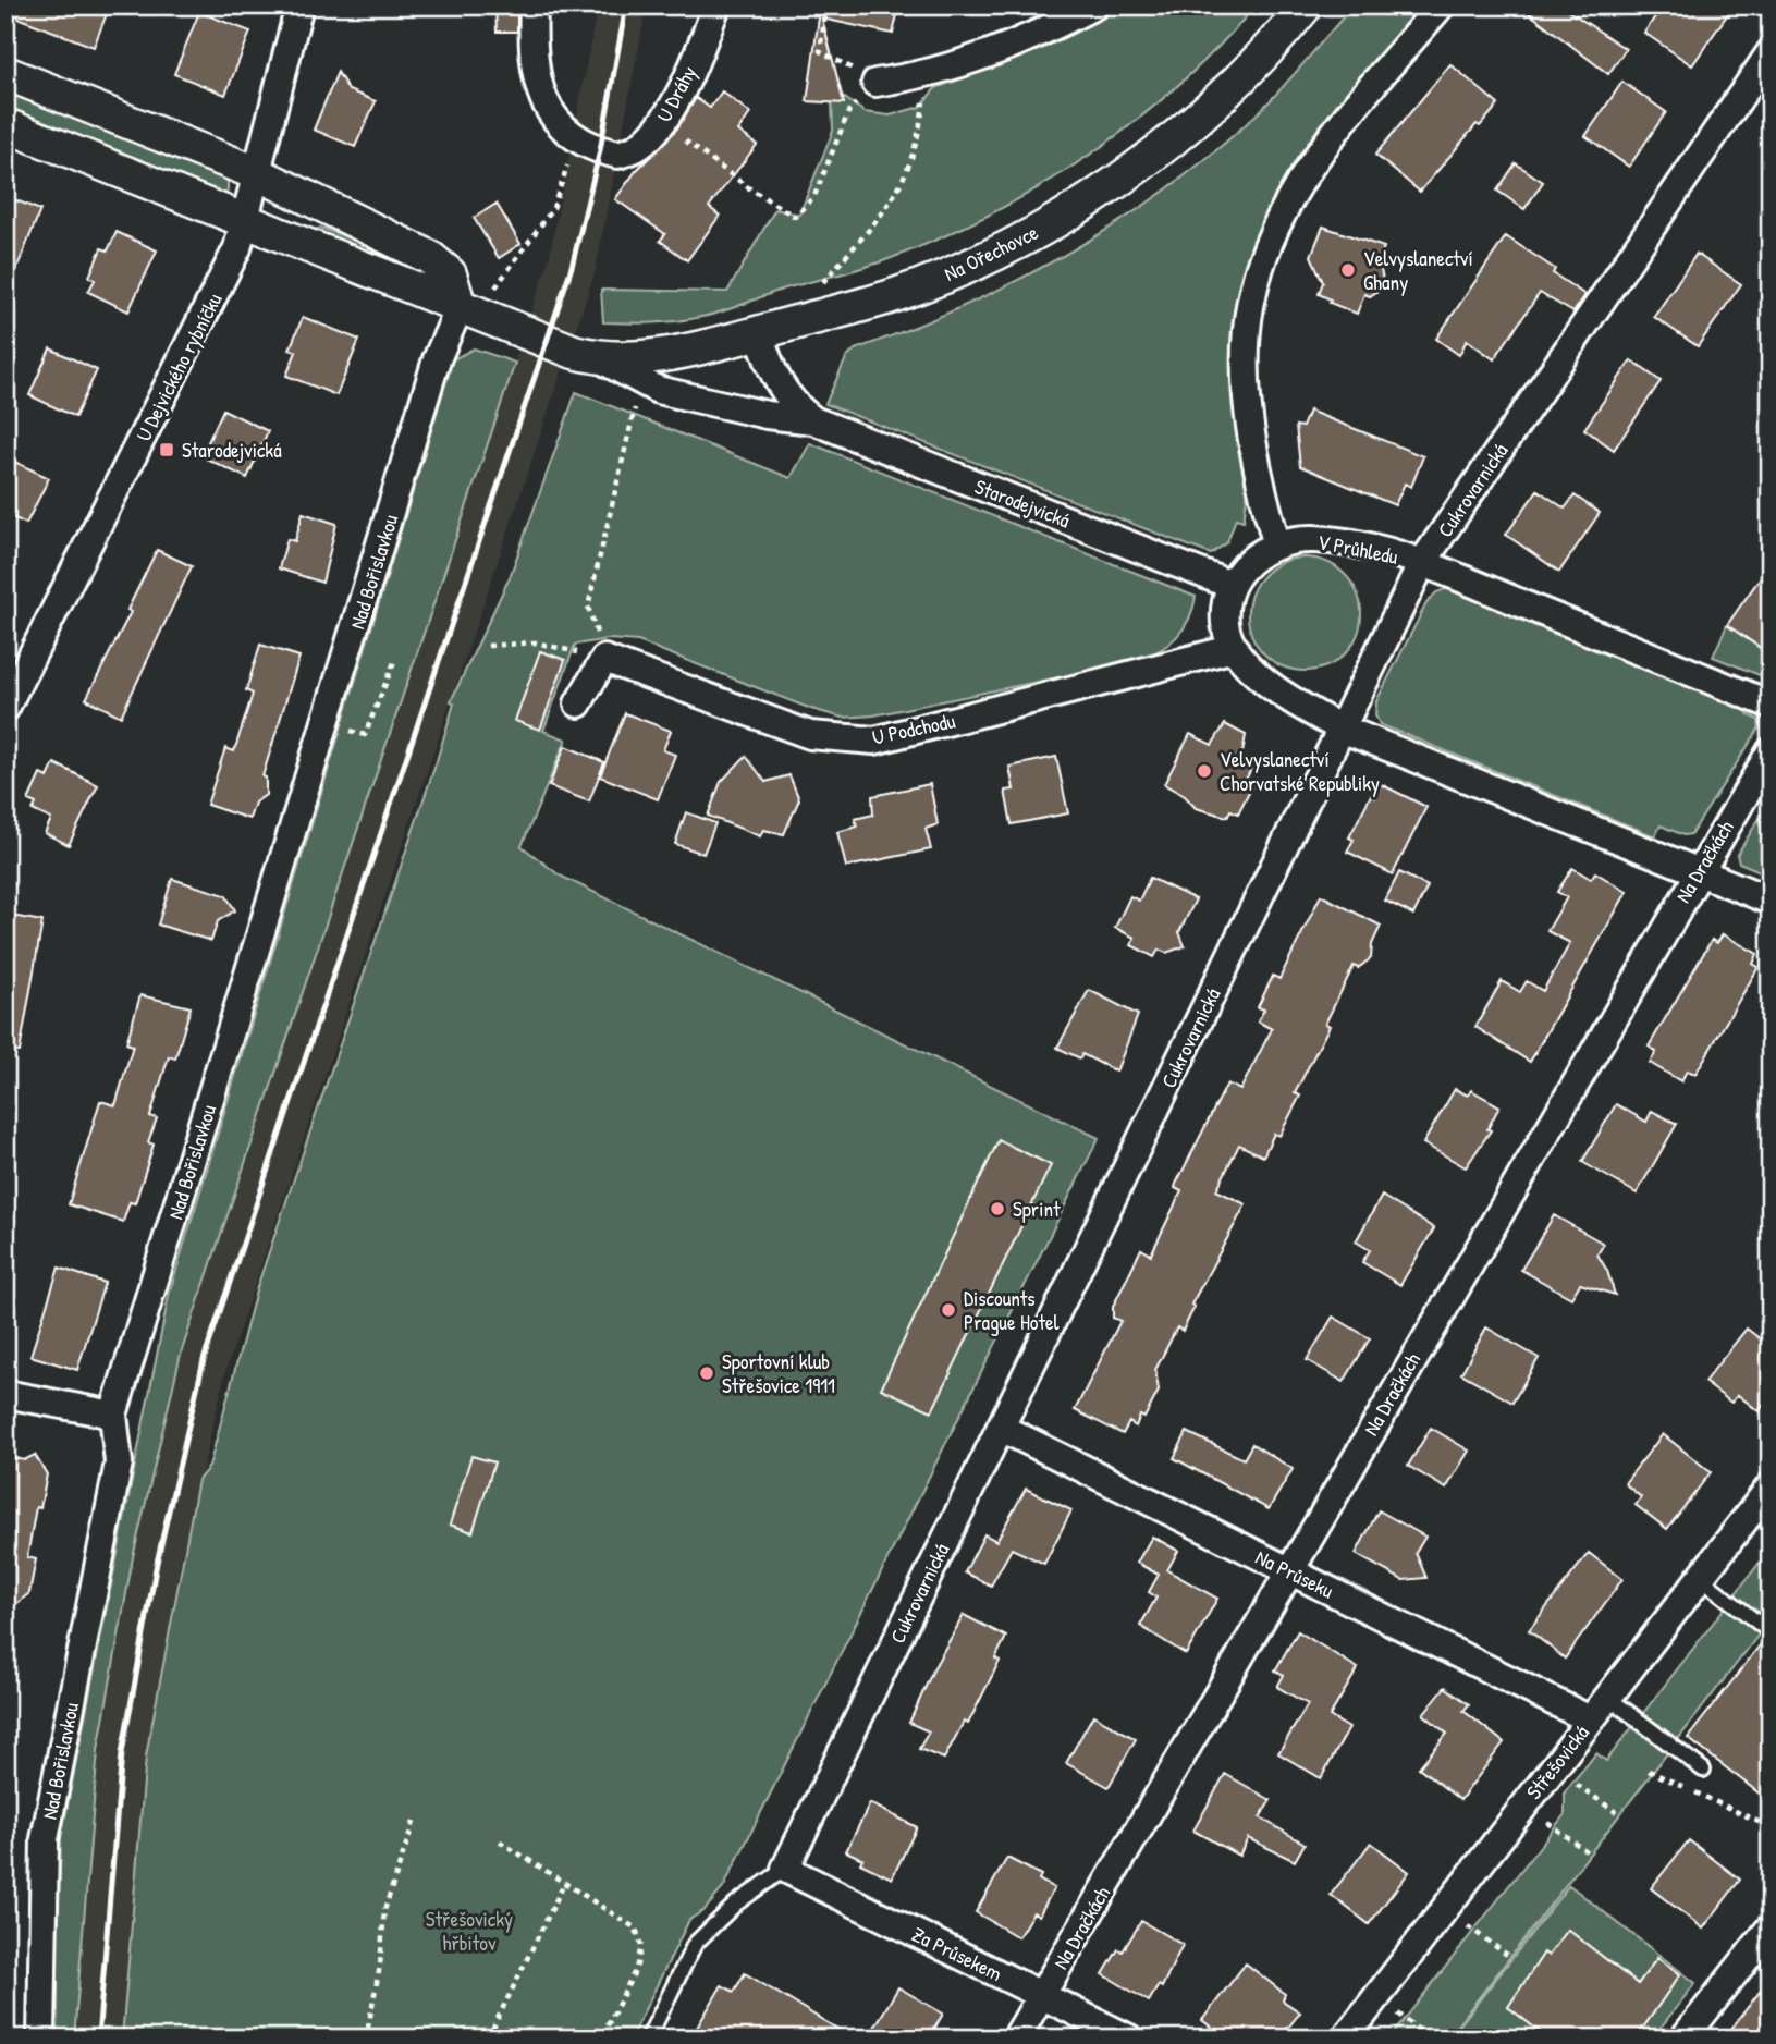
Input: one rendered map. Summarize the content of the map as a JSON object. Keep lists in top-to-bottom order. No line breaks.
{"streets":{"street":["U Dráhy","Na Ořechovce","U Dejvického rybníčku","Cukrovarnická","Starodejvická","V Průhledu","Nad Bořislavkou","U Podchodu","Na Dračkách","Na Průseku","Střešovická","Za Průsekem"]},"crossings":[["Na Ořechovce","Starodejvická"],["U Dejvického rybníčku","Starodejvická"],["Cukrovarnická","V Průhledu"],["Cukrovarnická","Na Průseku"],["Cukrovarnická","Za Průsekem"],["Starodejvická","V Průhledu"],["Starodejvická","Nad Bořislavkou"],["Na Dračkách","Na Průseku"],["Na Dračkách","Za Průsekem"],["Na Průseku","Střešovická"]],"parks":["Střešovický hřbitov"],"places":{"other":["Velvyslanectví Ghany","Velvyslanectví Chorvatské Republiky","Sprint","Discounts Prague Hotel","Sportovní klub Střešovice 1911"],"transit":["Starodejvická"]}}
